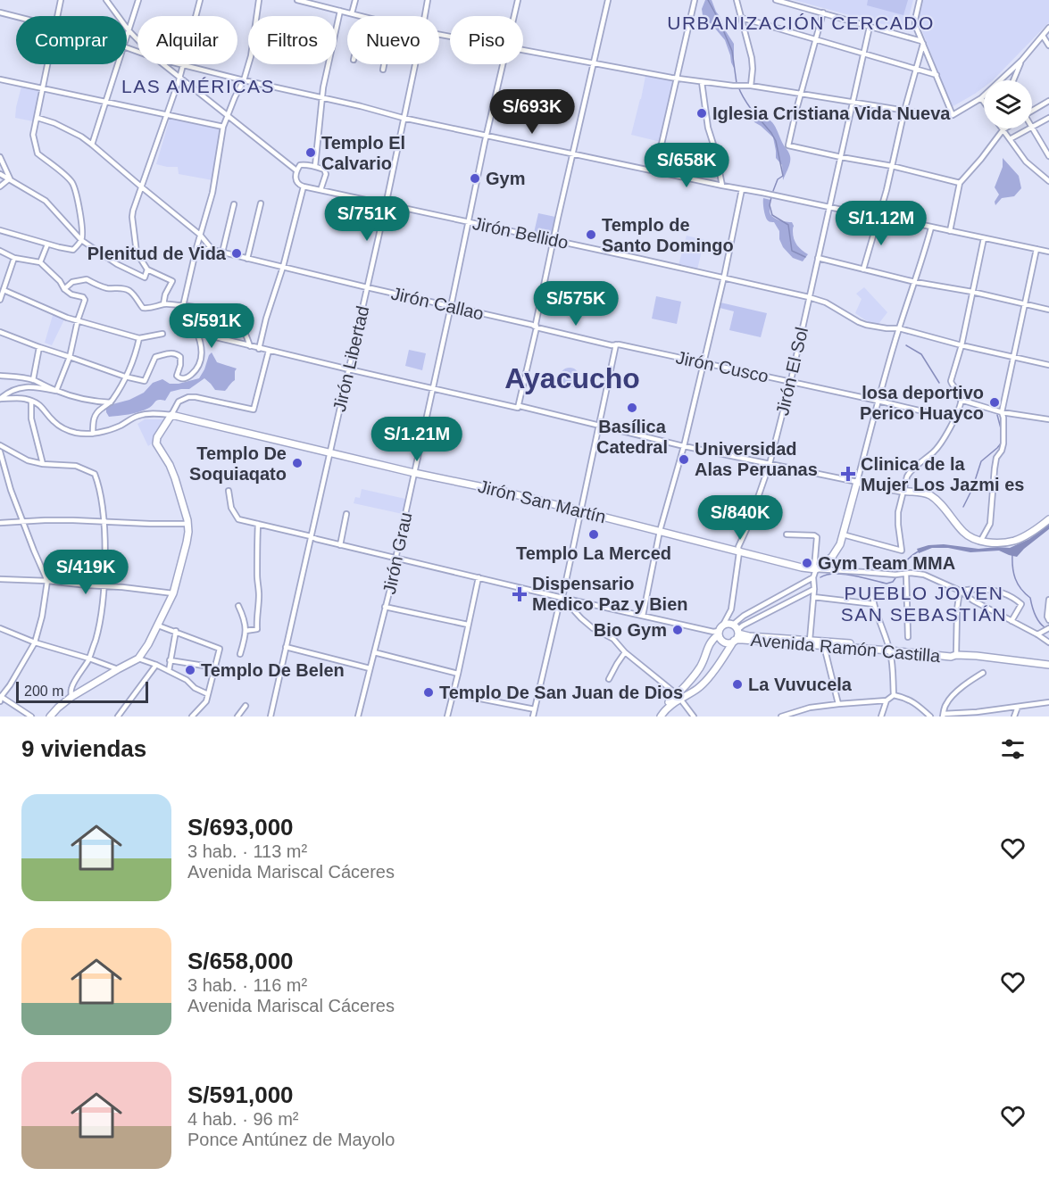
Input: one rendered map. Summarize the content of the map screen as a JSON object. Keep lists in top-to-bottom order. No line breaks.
{"streets":{"street":["Jirón Bellido","Jirón Callao","Jirón Libertad","Jirón Cusco","Jirón El Sol","Jirón San Martín","Jirón Grau","Avenida Ramón Castilla"]},"crossings":[["Jirón Bellido","Jirón Libertad"],["Jirón Bellido","Jirón El Sol"],["Jirón Bellido","Jirón Grau"],["Jirón Callao","Jirón Libertad"],["Jirón Callao","Jirón Cusco"],["Jirón Callao","Jirón Grau"],["Jirón Libertad","Jirón San Martín"],["Jirón Cusco","Jirón El Sol"],["Jirón El Sol","Jirón San Martín"],["Jirón El Sol","Avenida Ramón Castilla"],["Jirón San Martín","Jirón Grau"]],"districts":["URBANIZACIÓN CERCADO","LAS AMÉRICAS","Ayacucho","PUEBLO JOVEN SAN SEBASTIÁN"],"places":{"other":["Iglesia Cristiana Vida Nueva","Templo El Calvario","Gym","Templo de Santo Domingo","Plenitud de Vida","losa deportivo Perico Huayco","Basílica Catedral","Universidad Alas Peruanas","Templo De Soquiaqato","Templo La Merced","Gym Team MMA","Bio Gym","Templo De Belen","La Vuvucela","Templo De San Juan de Dios"],"health":["Clinica de la Mujer Los Jazmi es","Dispensario Medico Paz y Bien"]},"scale_bar":"200 m","page":{"chip":["Comprar","Alquilar","Filtros","Nuevo","Piso"],"price":["S/693K","S/658K","S/751K","S/1.12M","S/575K","S/591K","S/1.21M","S/840K","S/419K"],"scale":"200 m","heading":"9 viviendas","list":[{"name":"S/693,000","note":"3 hab. · 113 m² · Avenida Mariscal Cáceres"},{"name":"S/658,000","note":"3 hab. · 116 m² · Avenida Mariscal Cáceres"},{"name":"S/591,000","note":"4 hab. · 96 m² · Ponce Antúnez de Mayolo"}]}}
